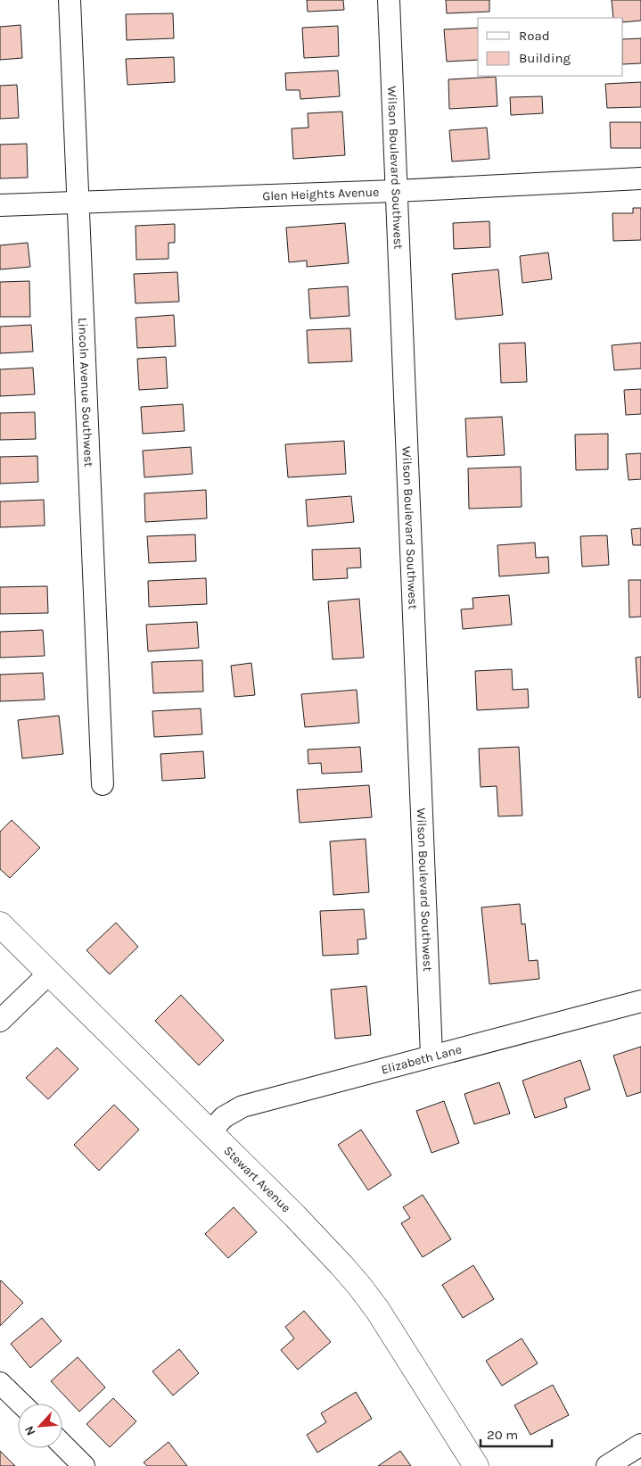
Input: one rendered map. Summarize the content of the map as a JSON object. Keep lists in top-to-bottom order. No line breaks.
{"streets":{"street":["Wilson Boulevard Southwest","Glen Heights Avenue","Lincoln Avenue Southwest","Elizabeth Lane","Stewart Avenue"]},"crossings":[["Wilson Boulevard Southwest","Glen Heights Avenue"],["Wilson Boulevard Southwest","Elizabeth Lane"],["Glen Heights Avenue","Lincoln Avenue Southwest"],["Elizabeth Lane","Stewart Avenue"]],"legend":["Road","Building"],"scale_bar":"20 m","north":"bottom left"}
